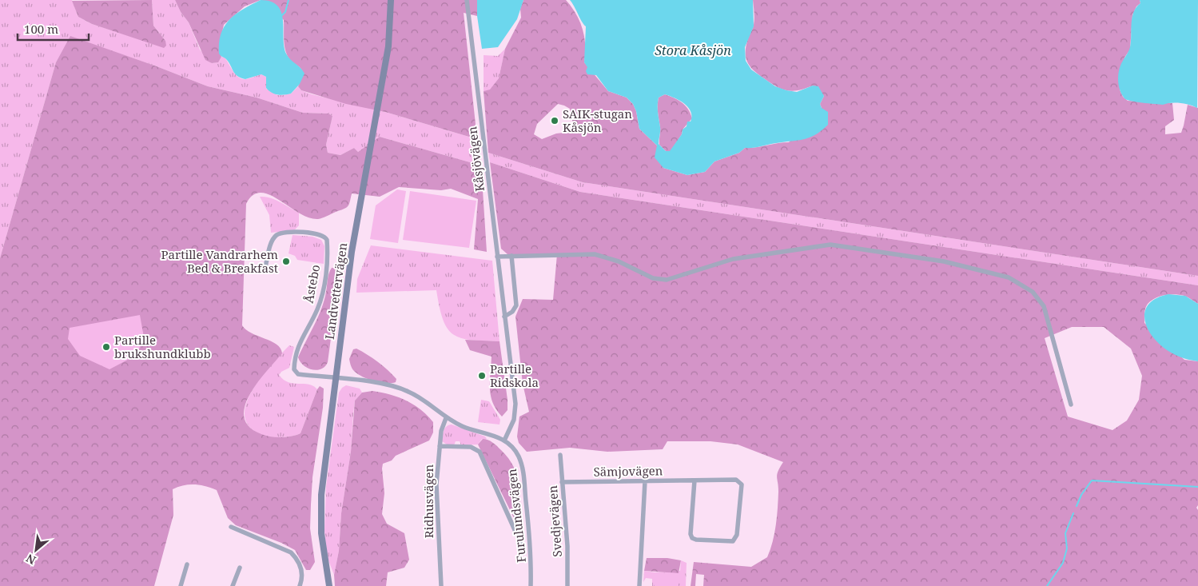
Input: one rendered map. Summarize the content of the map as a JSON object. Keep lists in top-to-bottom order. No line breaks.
{"streets":{"street":["Kåsjövägen","Åstebo","Landvettervägen","Sämjovägen","Ridhusvägen","Furulundsvägen","Svedjevägen"]},"crossings":[["Kåsjövägen","Furulundsvägen"],["Åstebo","Landvettervägen"],["Åstebo","Furulundsvägen"],["Landvettervägen","Furulundsvägen"],["Sämjovägen","Svedjevägen"],["Ridhusvägen","Furulundsvägen"]],"water":["Stora Kåsjön"],"places":["SAIK-stugan Kåsjön","Partille Vandrarhem Bed & Breakfast","Partille brukshundklubb","Partille Ridskola"],"scale_bar":"100 m","north":"bottom left"}
